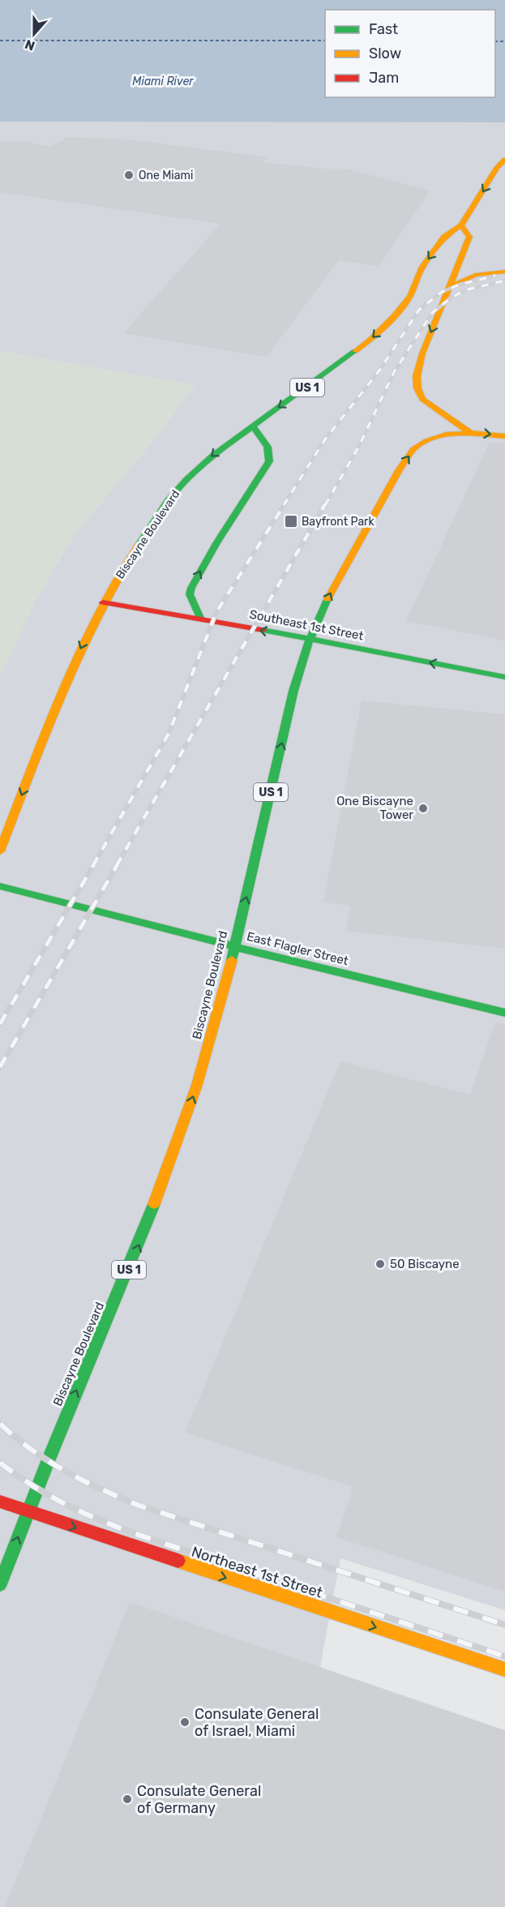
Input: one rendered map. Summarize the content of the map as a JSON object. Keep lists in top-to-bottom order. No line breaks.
{"streets":{"main road":["US 1","Biscayne Boulevard","Southeast 1st Street","East Flagler Street","Northeast 1st Street"]},"crossings":[["US 1","Biscayne Boulevard"],["Biscayne Boulevard","Southeast 1st Street"],["Biscayne Boulevard","East Flagler Street"],["Biscayne Boulevard","Northeast 1st Street"]],"one_way":["Southeast 1st Street","Northeast 1st Street"],"water":["Miami River"],"places":{"other":["One Miami","One Biscayne Tower","50 Biscayne","Consulate General of Israel, Miami","Consulate General of Germany"],"transit":["Bayfront Park"]},"legend":["Fast","Slow","Jam"],"north":"bottom"}
